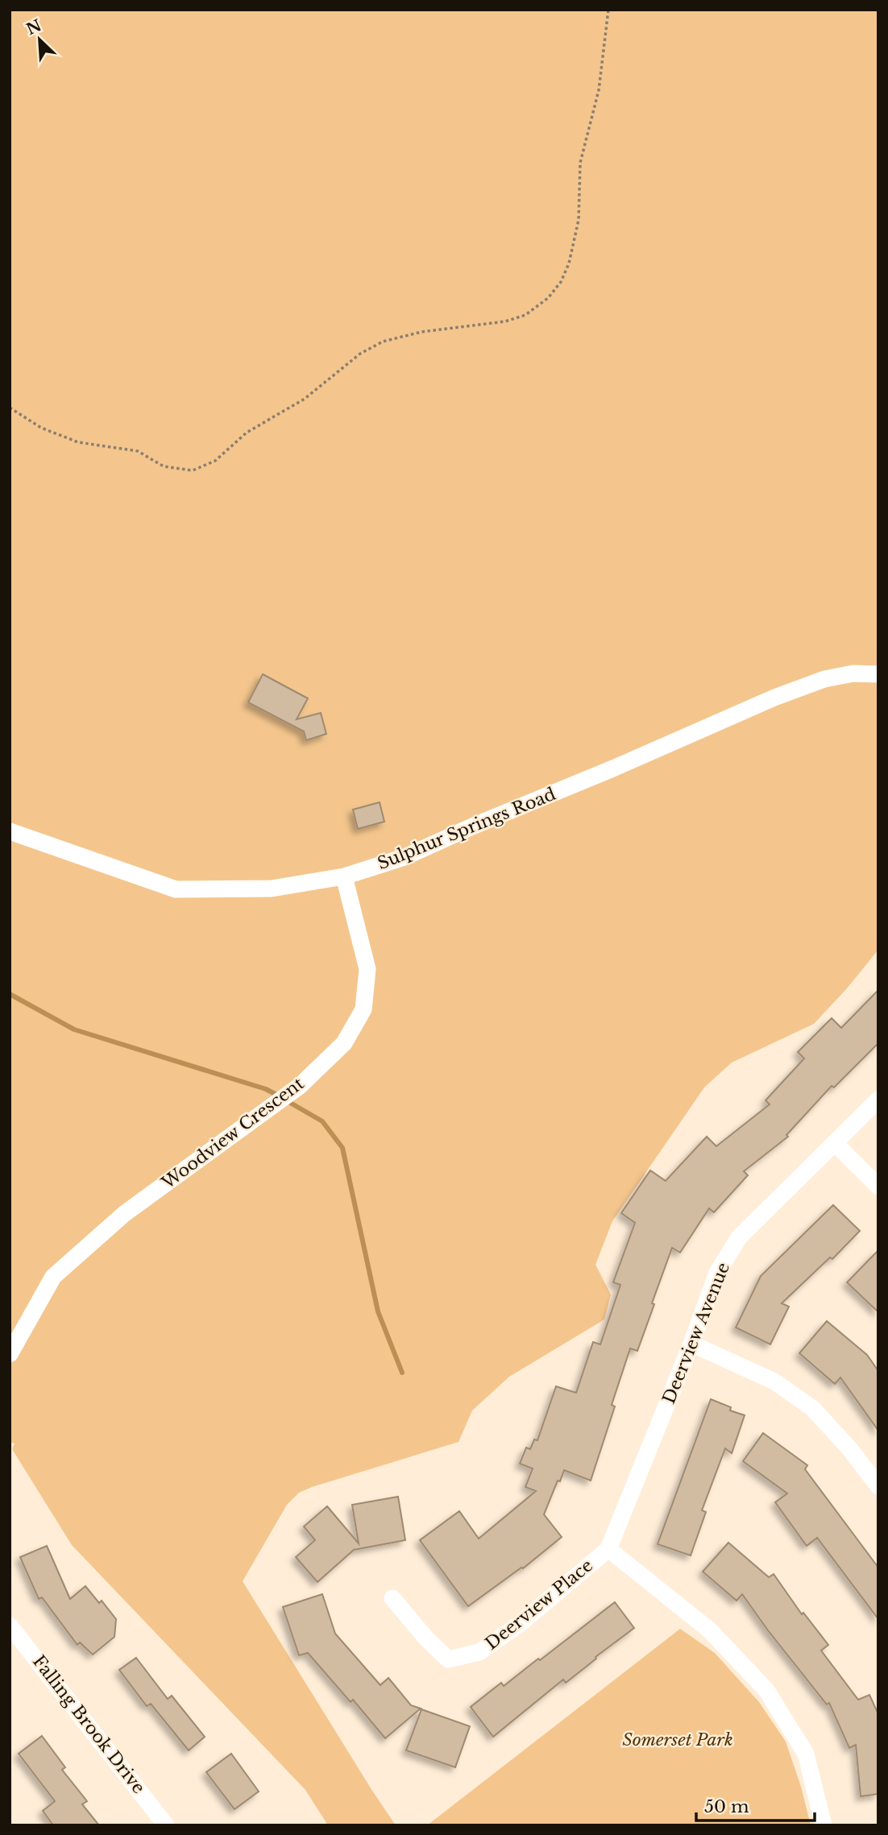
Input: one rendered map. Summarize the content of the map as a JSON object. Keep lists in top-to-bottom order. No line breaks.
{"streets":{"street":["Sulphur Springs Road","Woodview Crescent","Deerview Avenue","Deerview Place","Falling Brook Drive"]},"crossings":[["Sulphur Springs Road","Woodview Crescent"],["Deerview Avenue","Deerview Place"]],"parks":["Somerset Park"],"scale_bar":"50 m","north":"top left"}
